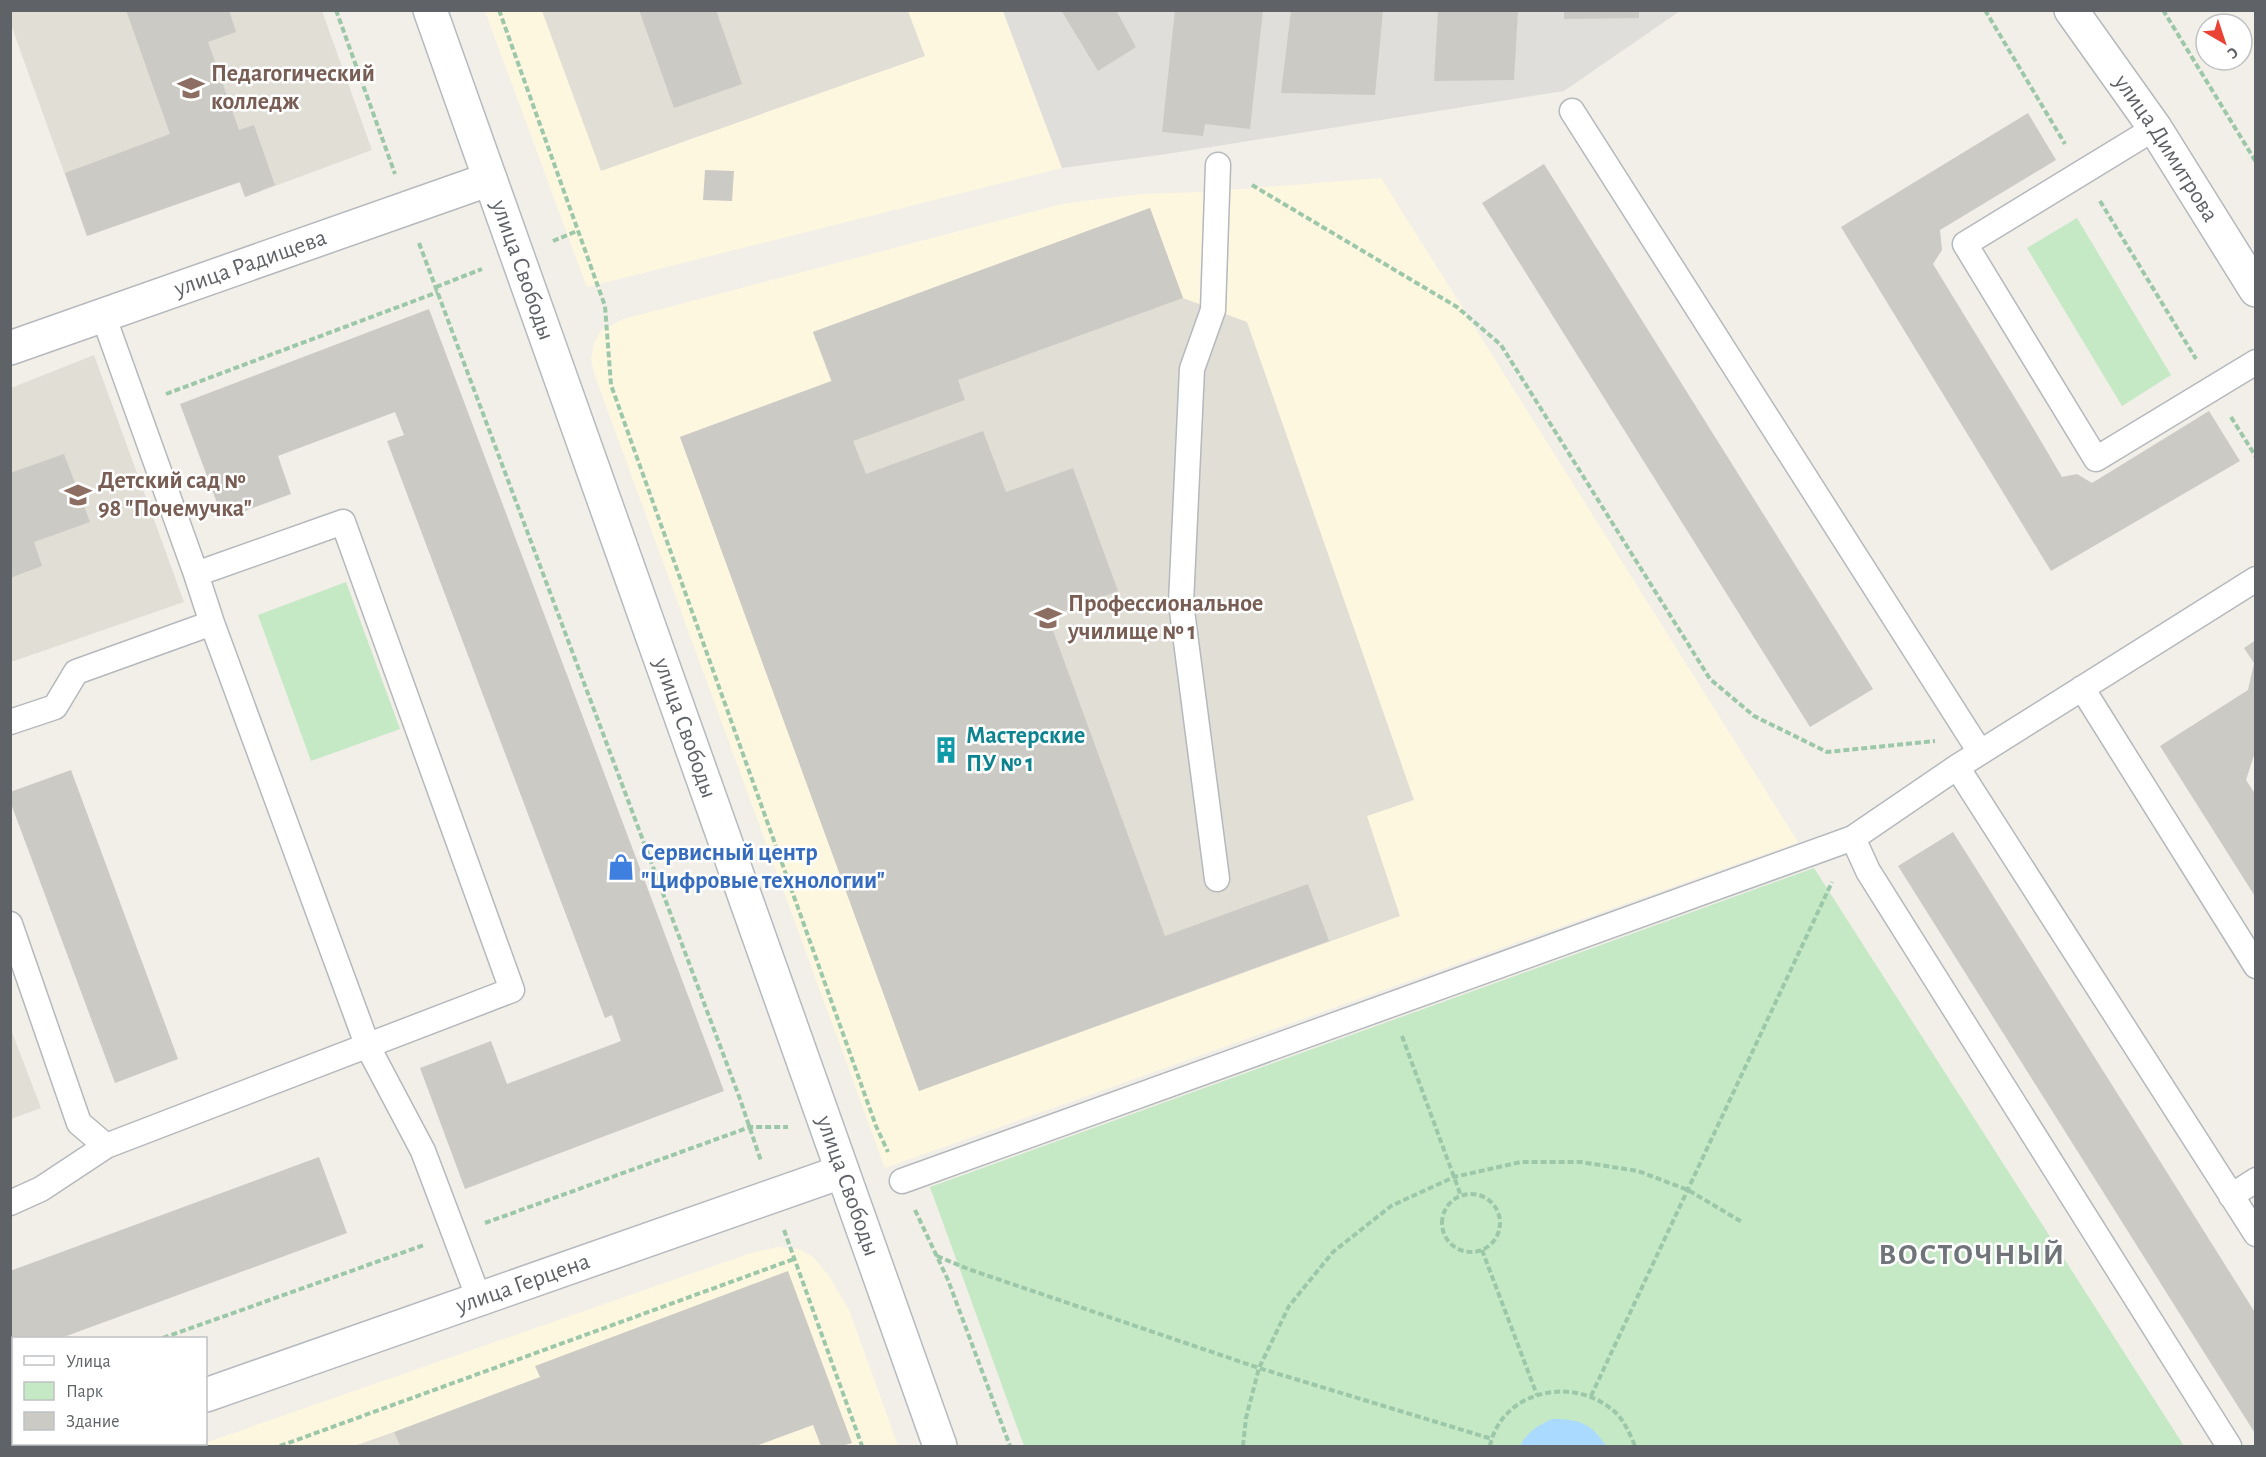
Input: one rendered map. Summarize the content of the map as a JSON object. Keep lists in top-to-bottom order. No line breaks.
{"streets":{"main road":["улица Димитрова","улица Радищева","улица Свободы","улица Герцена"]},"crossings":[["улица Радищева","улица Свободы"],["улица Свободы","улица Герцена"]],"districts":["ВОСТОЧНЫЙ"],"places":{"school or university":["Педагогический колледж","Детский сад № 98 \"Почемучка\"","Профессиональное училище № 1"],"building":["Мастерские ПУ № 1"],"shop":["Сервисный центр \"Цифровые технологии\""]},"legend":["Улица","Парк","Здание"],"north":"bottom right"}
